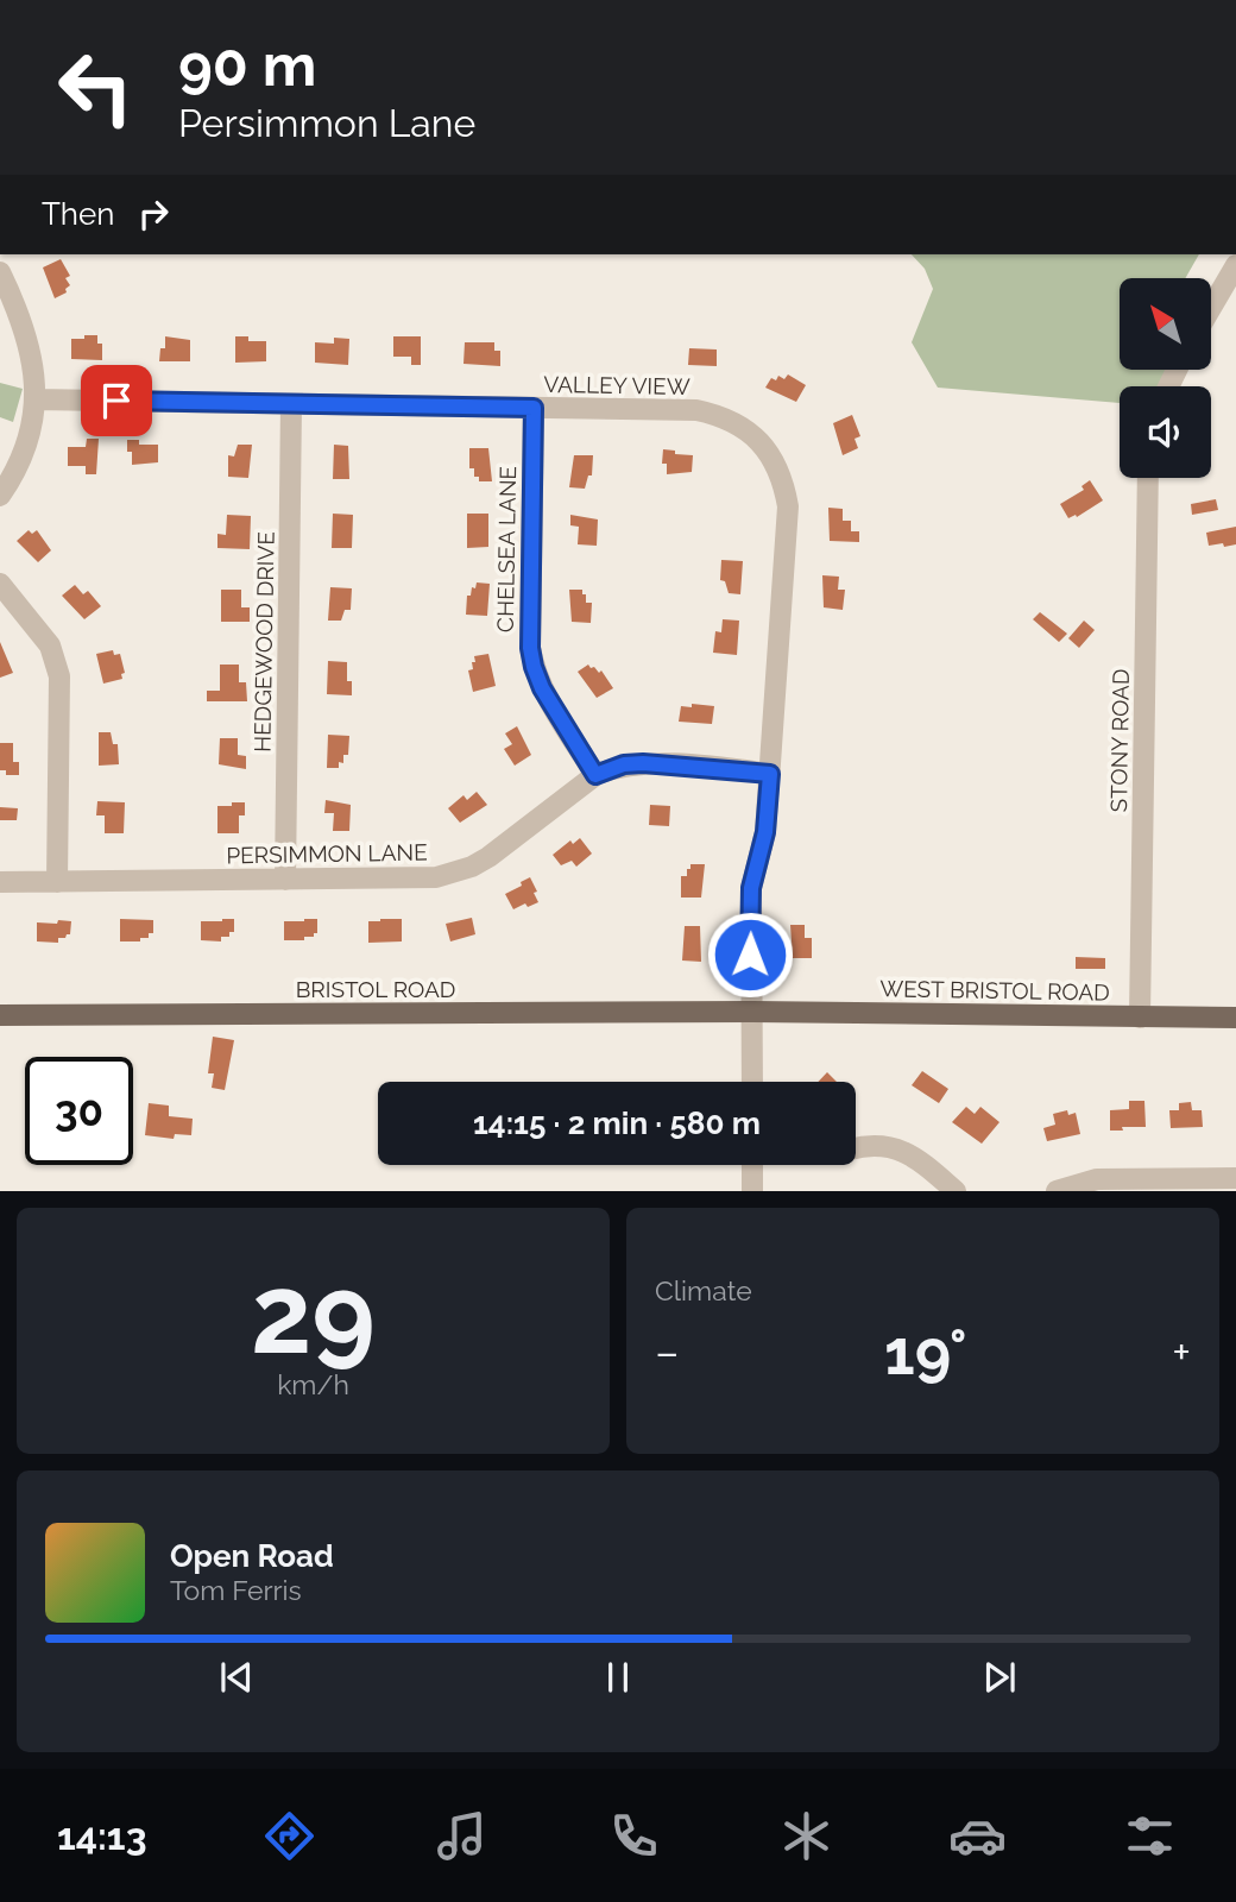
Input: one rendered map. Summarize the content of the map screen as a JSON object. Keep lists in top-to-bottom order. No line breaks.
{"streets":{"main road":["BRISTOL ROAD","WEST BRISTOL ROAD"],"street":["VALLEY VIEW","CHELSEA LANE","HEDGEWOOD DRIVE","STONY ROAD","PERSIMMON LANE"]},"crossings":[["VALLEY VIEW","CHELSEA LANE"],["VALLEY VIEW","HEDGEWOOD DRIVE"],["VALLEY VIEW","PERSIMMON LANE"],["VALLEY VIEW","BRISTOL ROAD"],["VALLEY VIEW","WEST BRISTOL ROAD"],["CHELSEA LANE","PERSIMMON LANE"],["HEDGEWOOD DRIVE","PERSIMMON LANE"],["STONY ROAD","WEST BRISTOL ROAD"],["BRISTOL ROAD","WEST BRISTOL ROAD"]],"north":"top left","page":{"turn":["90 m","Persimmon Lane"],"then":"Then","limit":"30","trip":"14:15 · 2 min · 580 m","tile":[["29","km/h"],"Climate"],"heat":["−","19°","+"],"song":["Open Road","Tom Ferris"],"tabs":"14:13"}}
